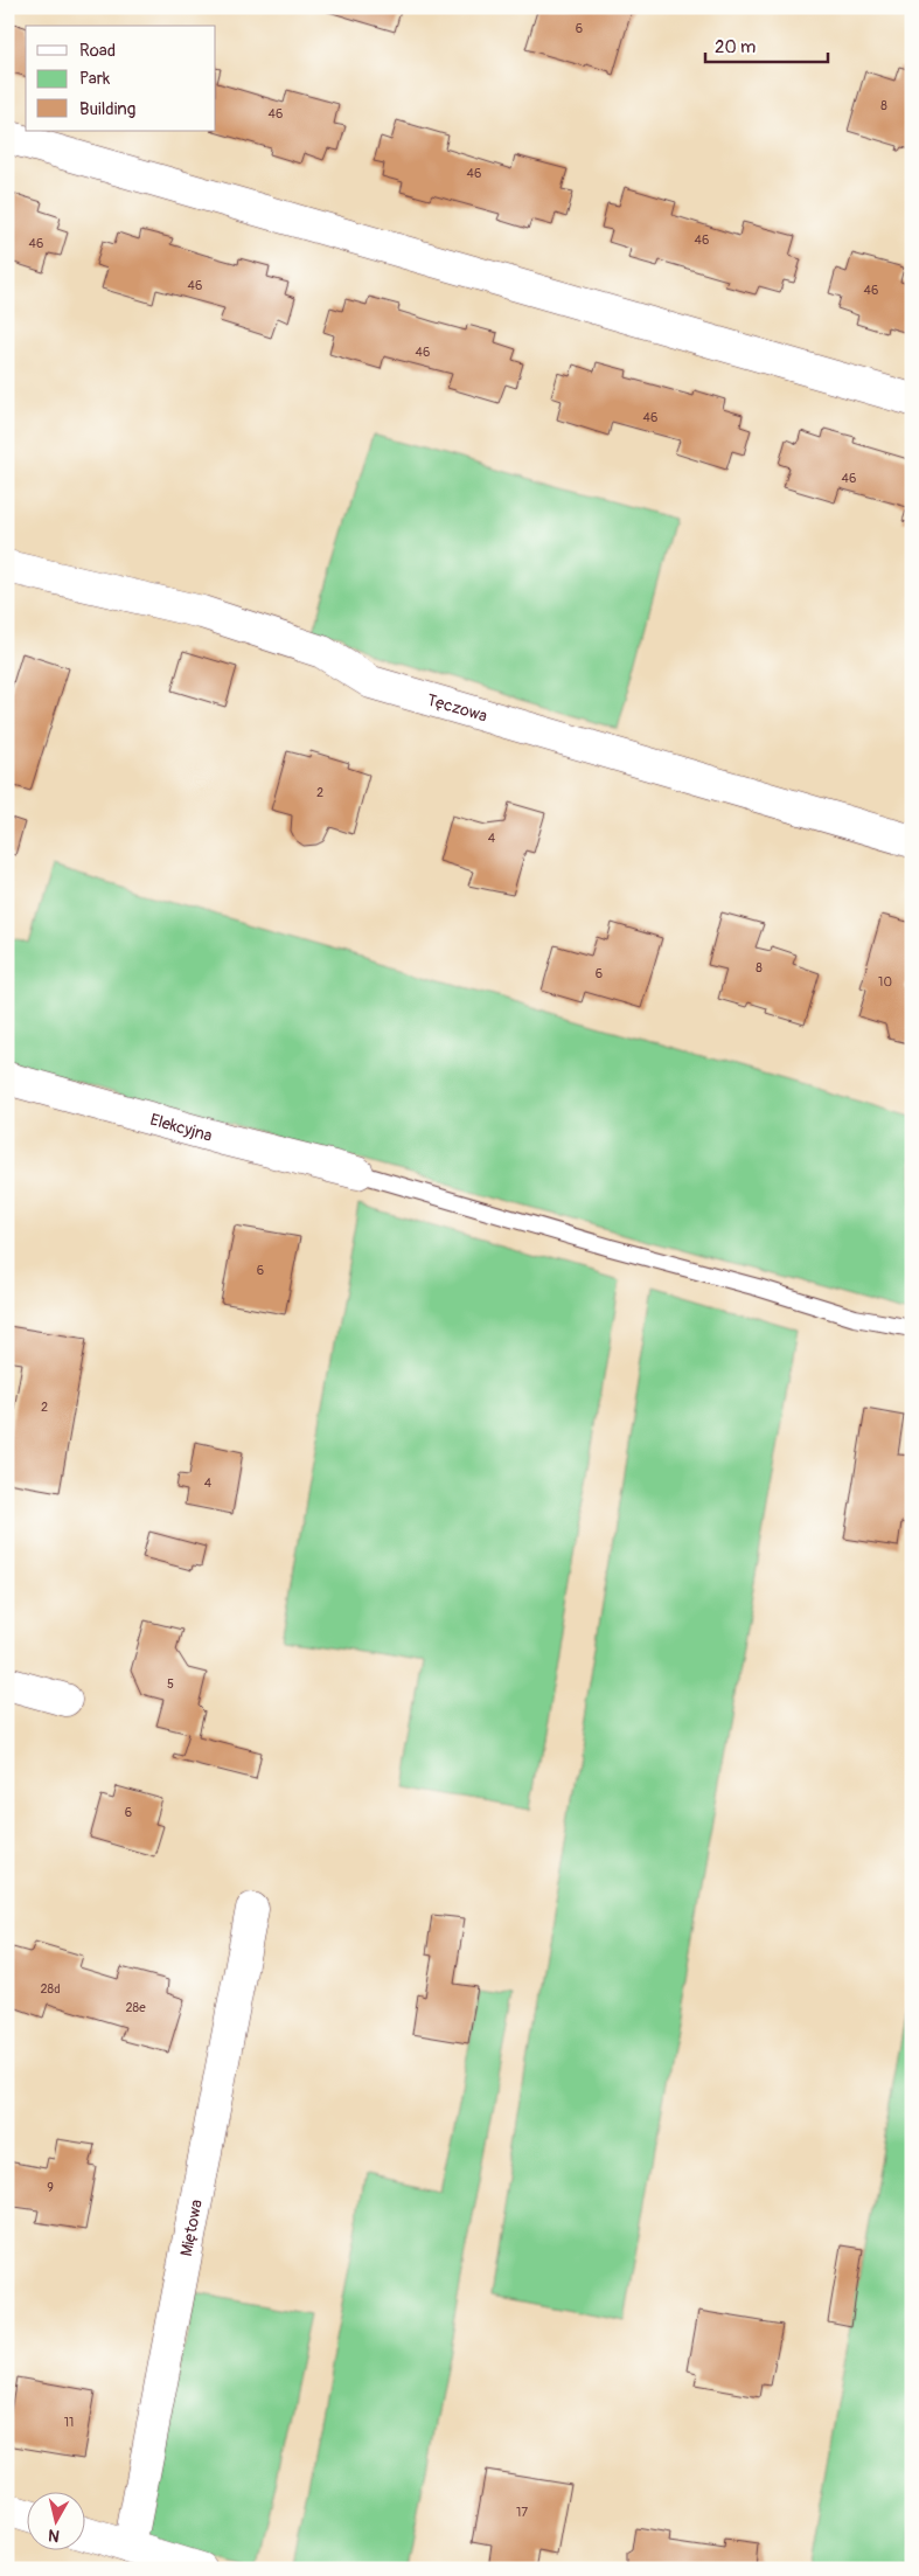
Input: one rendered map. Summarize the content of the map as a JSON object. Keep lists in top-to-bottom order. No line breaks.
{"streets":{"street":["Tęczowa","Elekcyjna","Miętowa"]},"house_numbers":["6","8","46","46","46","46","46","46","46","46","46","2","4","8","6","10","6","2","4","5","6","28d","28e","9","11","17"],"legend":["Road","Park","Building"],"scale_bar":"20 m","north":"bottom"}
